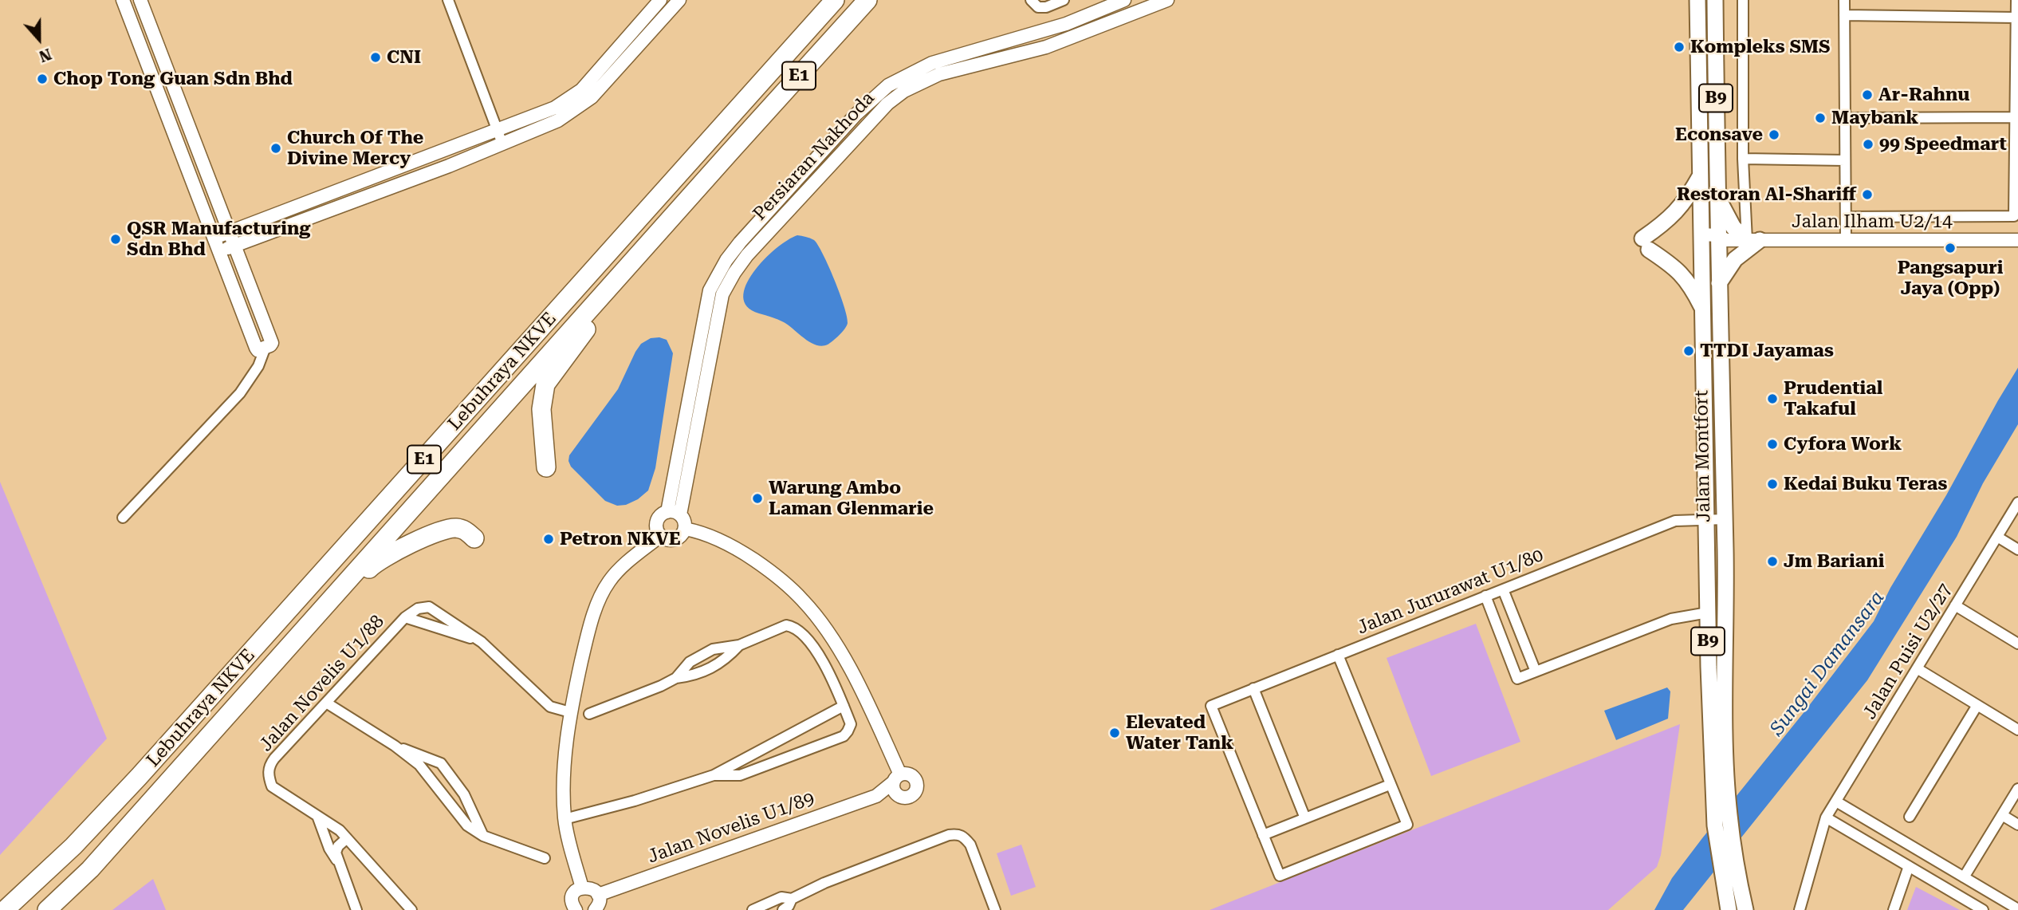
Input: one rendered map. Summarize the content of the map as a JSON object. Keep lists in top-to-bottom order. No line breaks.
{"streets":{"highway":["E1","Lebuhraya NKVE"],"main road":["B9","Jalan Montfort"],"street":["Persiaran Nakhoda","Jalan Ilham U2/14","Jalan Jururawat U1/80","Jalan Puisi U2/27","Jalan Novelis U1/88","Jalan Novelis U1/89"]},"crossings":[["Jalan Ilham U2/14","Jalan Montfort"],["Jalan Montfort","Jalan Jururawat U1/80"]],"water":["Sungai Damansara"],"places":["Kompleks SMS","CNI","Chop Tong Guan Sdn Bhd","Ar-Rahnu","Maybank","Econsave","99 Speedmart","Church Of The Divine Mercy","Restoran Al-Shariff","QSR Manufacturing Sdn Bhd","Pangsapuri Jaya (Opp)","TTDI Jayamas","Prudential Takaful","Cyfora Work","Kedai Buku Teras","Warung Ambo Laman Glenmarie","Petron NKVE","Jm Bariani","Elevated Water Tank"],"north":"bottom"}
